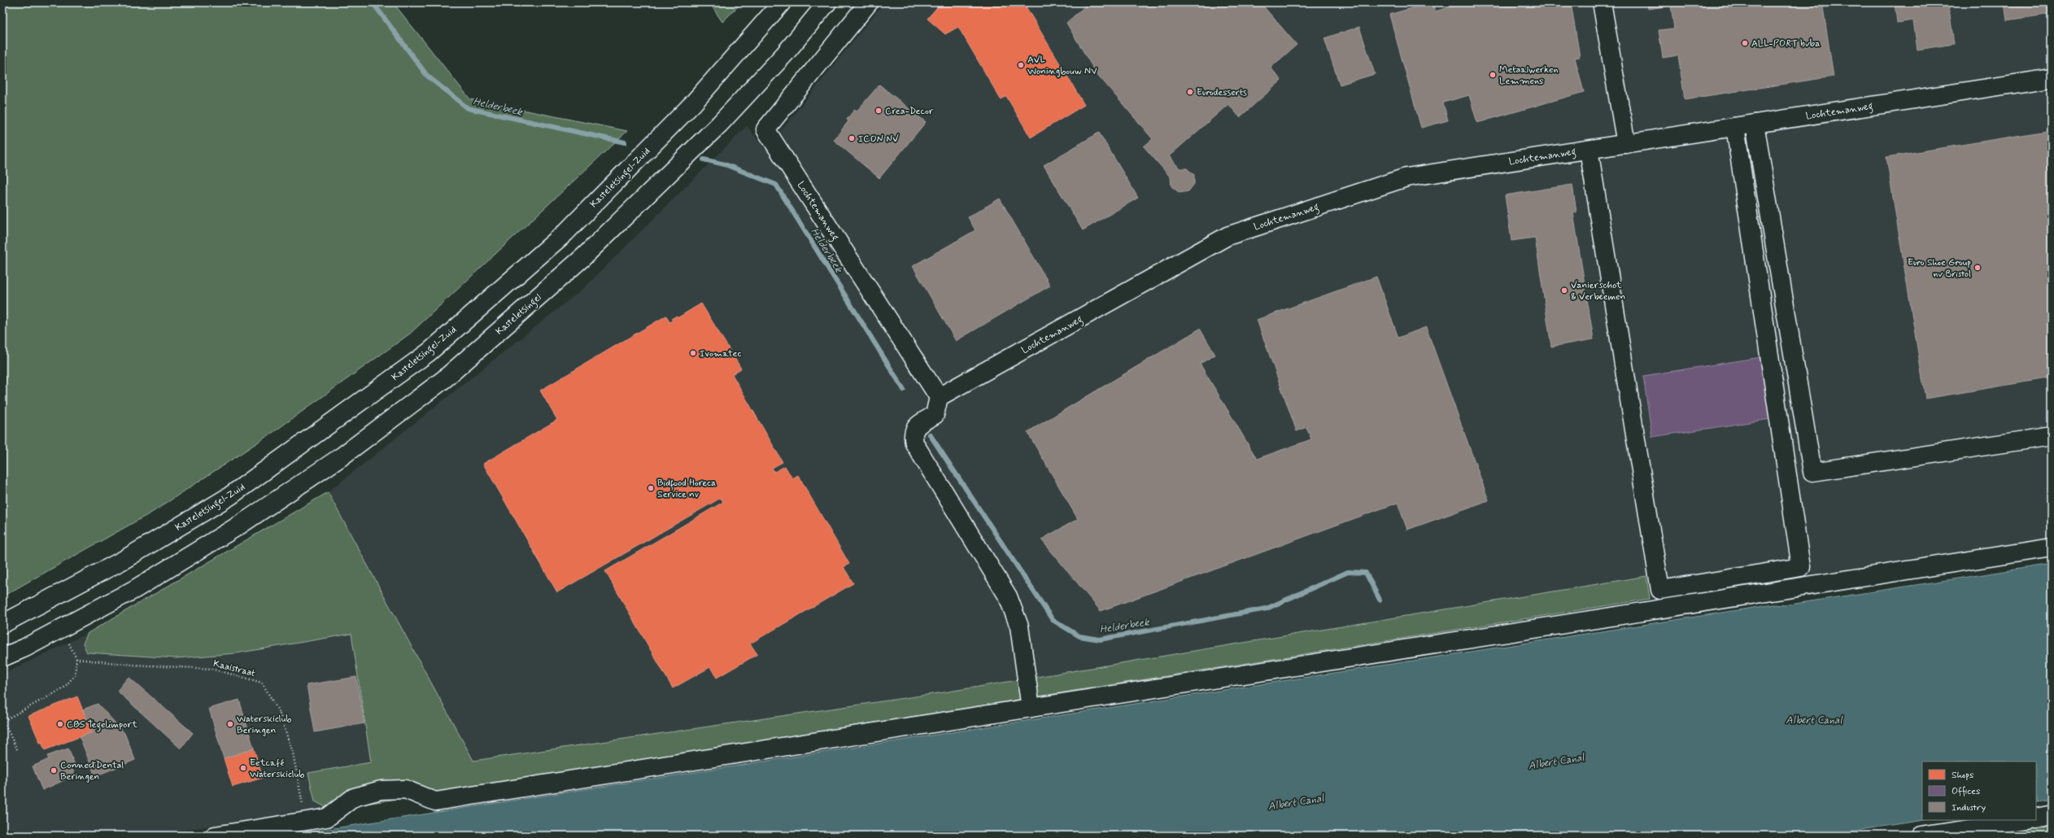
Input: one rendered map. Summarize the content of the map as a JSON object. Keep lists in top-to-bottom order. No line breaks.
{"streets":{"main road":["Lochtemanweg","Kasteletsingel-Zuid","Kasteletsingel"],"path":["Kaaistraat"]},"water":["Helderbeek","Albert Canal"],"places":["ALL-PORT bvba","AVL Woningbouw NV","Metaalwerken Lemmens","Eurodesserts","Crea-Decor","ICON NV","Euro Shoe Group nv Bristol","Vanierschot & Verbeemen","Ivomatec","Bidfood Horeca Service nv","CBS Tegelimport","Waterskiclub Beringen","Eetcafé Waterskiclub","ConnectDental Beringen"],"legend":["Shops","Offices","Industry"]}
